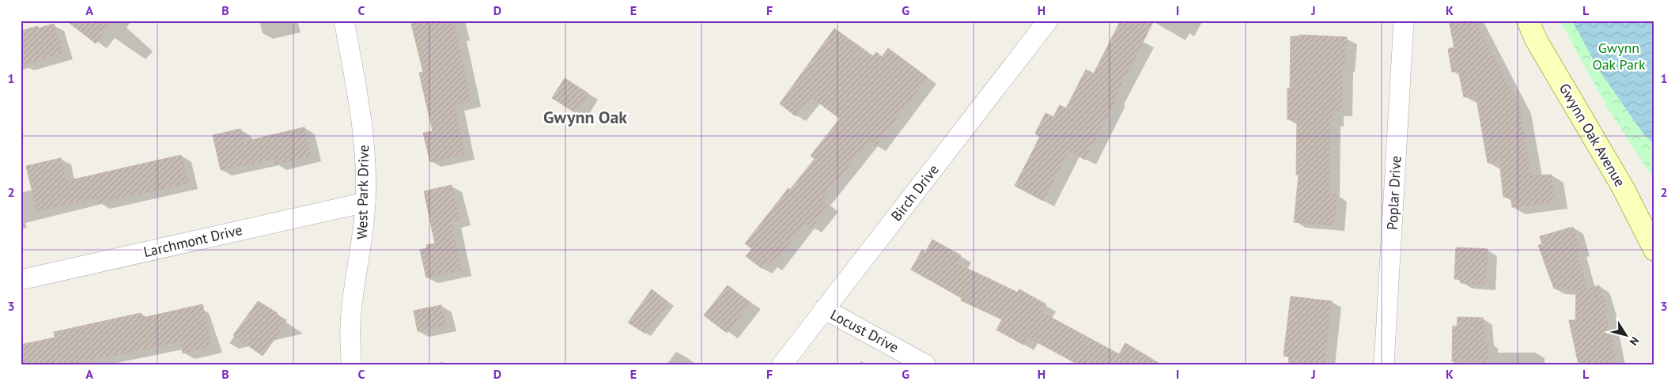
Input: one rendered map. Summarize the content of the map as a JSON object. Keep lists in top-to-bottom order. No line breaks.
{"streets":{"main road":["Gwynn Oak Avenue"],"street":["West Park Drive","Birch Drive","Poplar Drive","Larchmont Drive","Locust Drive"]},"crossings":[["West Park Drive","Larchmont Drive"],["Birch Drive","Locust Drive"]],"districts":["Gwynn Oak"],"parks":["Gwynn Oak Park"],"north":"bottom right","grid":{"columns":["A","B","C","D","E","F","G","H","I","J","K","L"],"rows":["1","2","3"]}}
